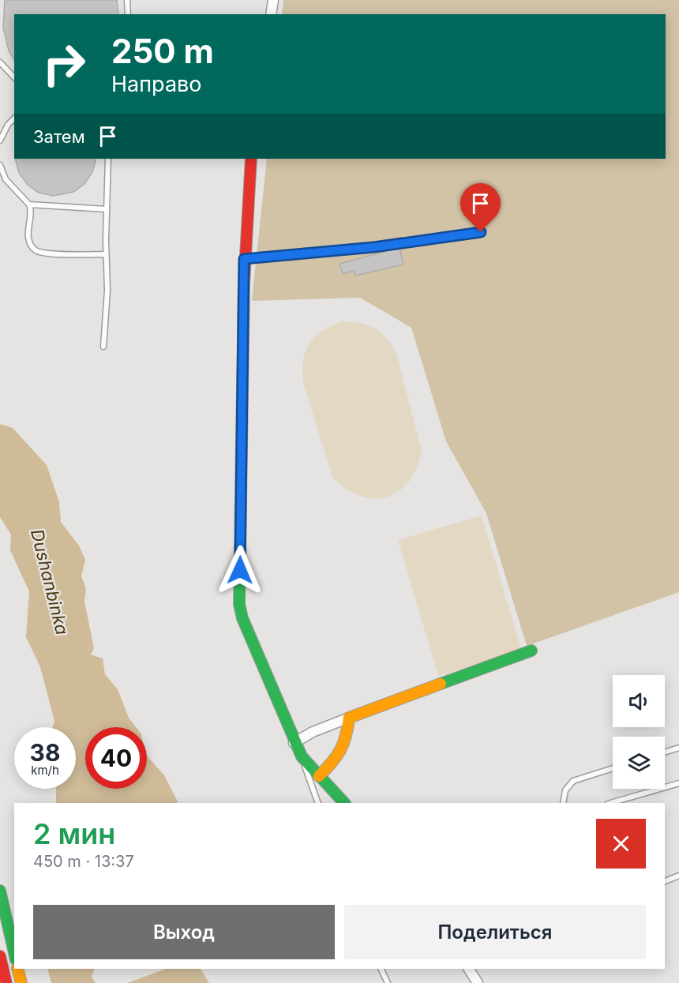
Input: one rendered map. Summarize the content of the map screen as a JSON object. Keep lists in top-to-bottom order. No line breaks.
{"water":["Dushanbinka"],"page":{"turn":["250 m","Направо"],"then":"Затем","speed":"38 km/h","limit":"40","heading":["2 мин","450 m · 13:37"],"buttons":["Выход","Поделиться"]}}
